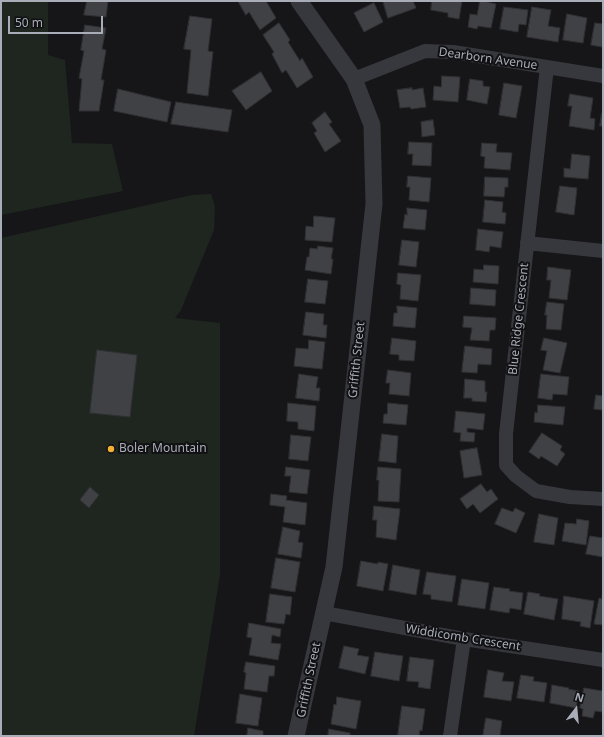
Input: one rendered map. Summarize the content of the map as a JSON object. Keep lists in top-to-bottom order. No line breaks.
{"streets":{"street":["Dearborn Avenue","Blue Ridge Crescent","Griffith Street","Widdicomb Crescent"]},"crossings":[["Dearborn Avenue","Blue Ridge Crescent"],["Dearborn Avenue","Griffith Street"],["Griffith Street","Widdicomb Crescent"]],"places":["Boler Mountain"],"scale_bar":"50 m","north":"top"}
